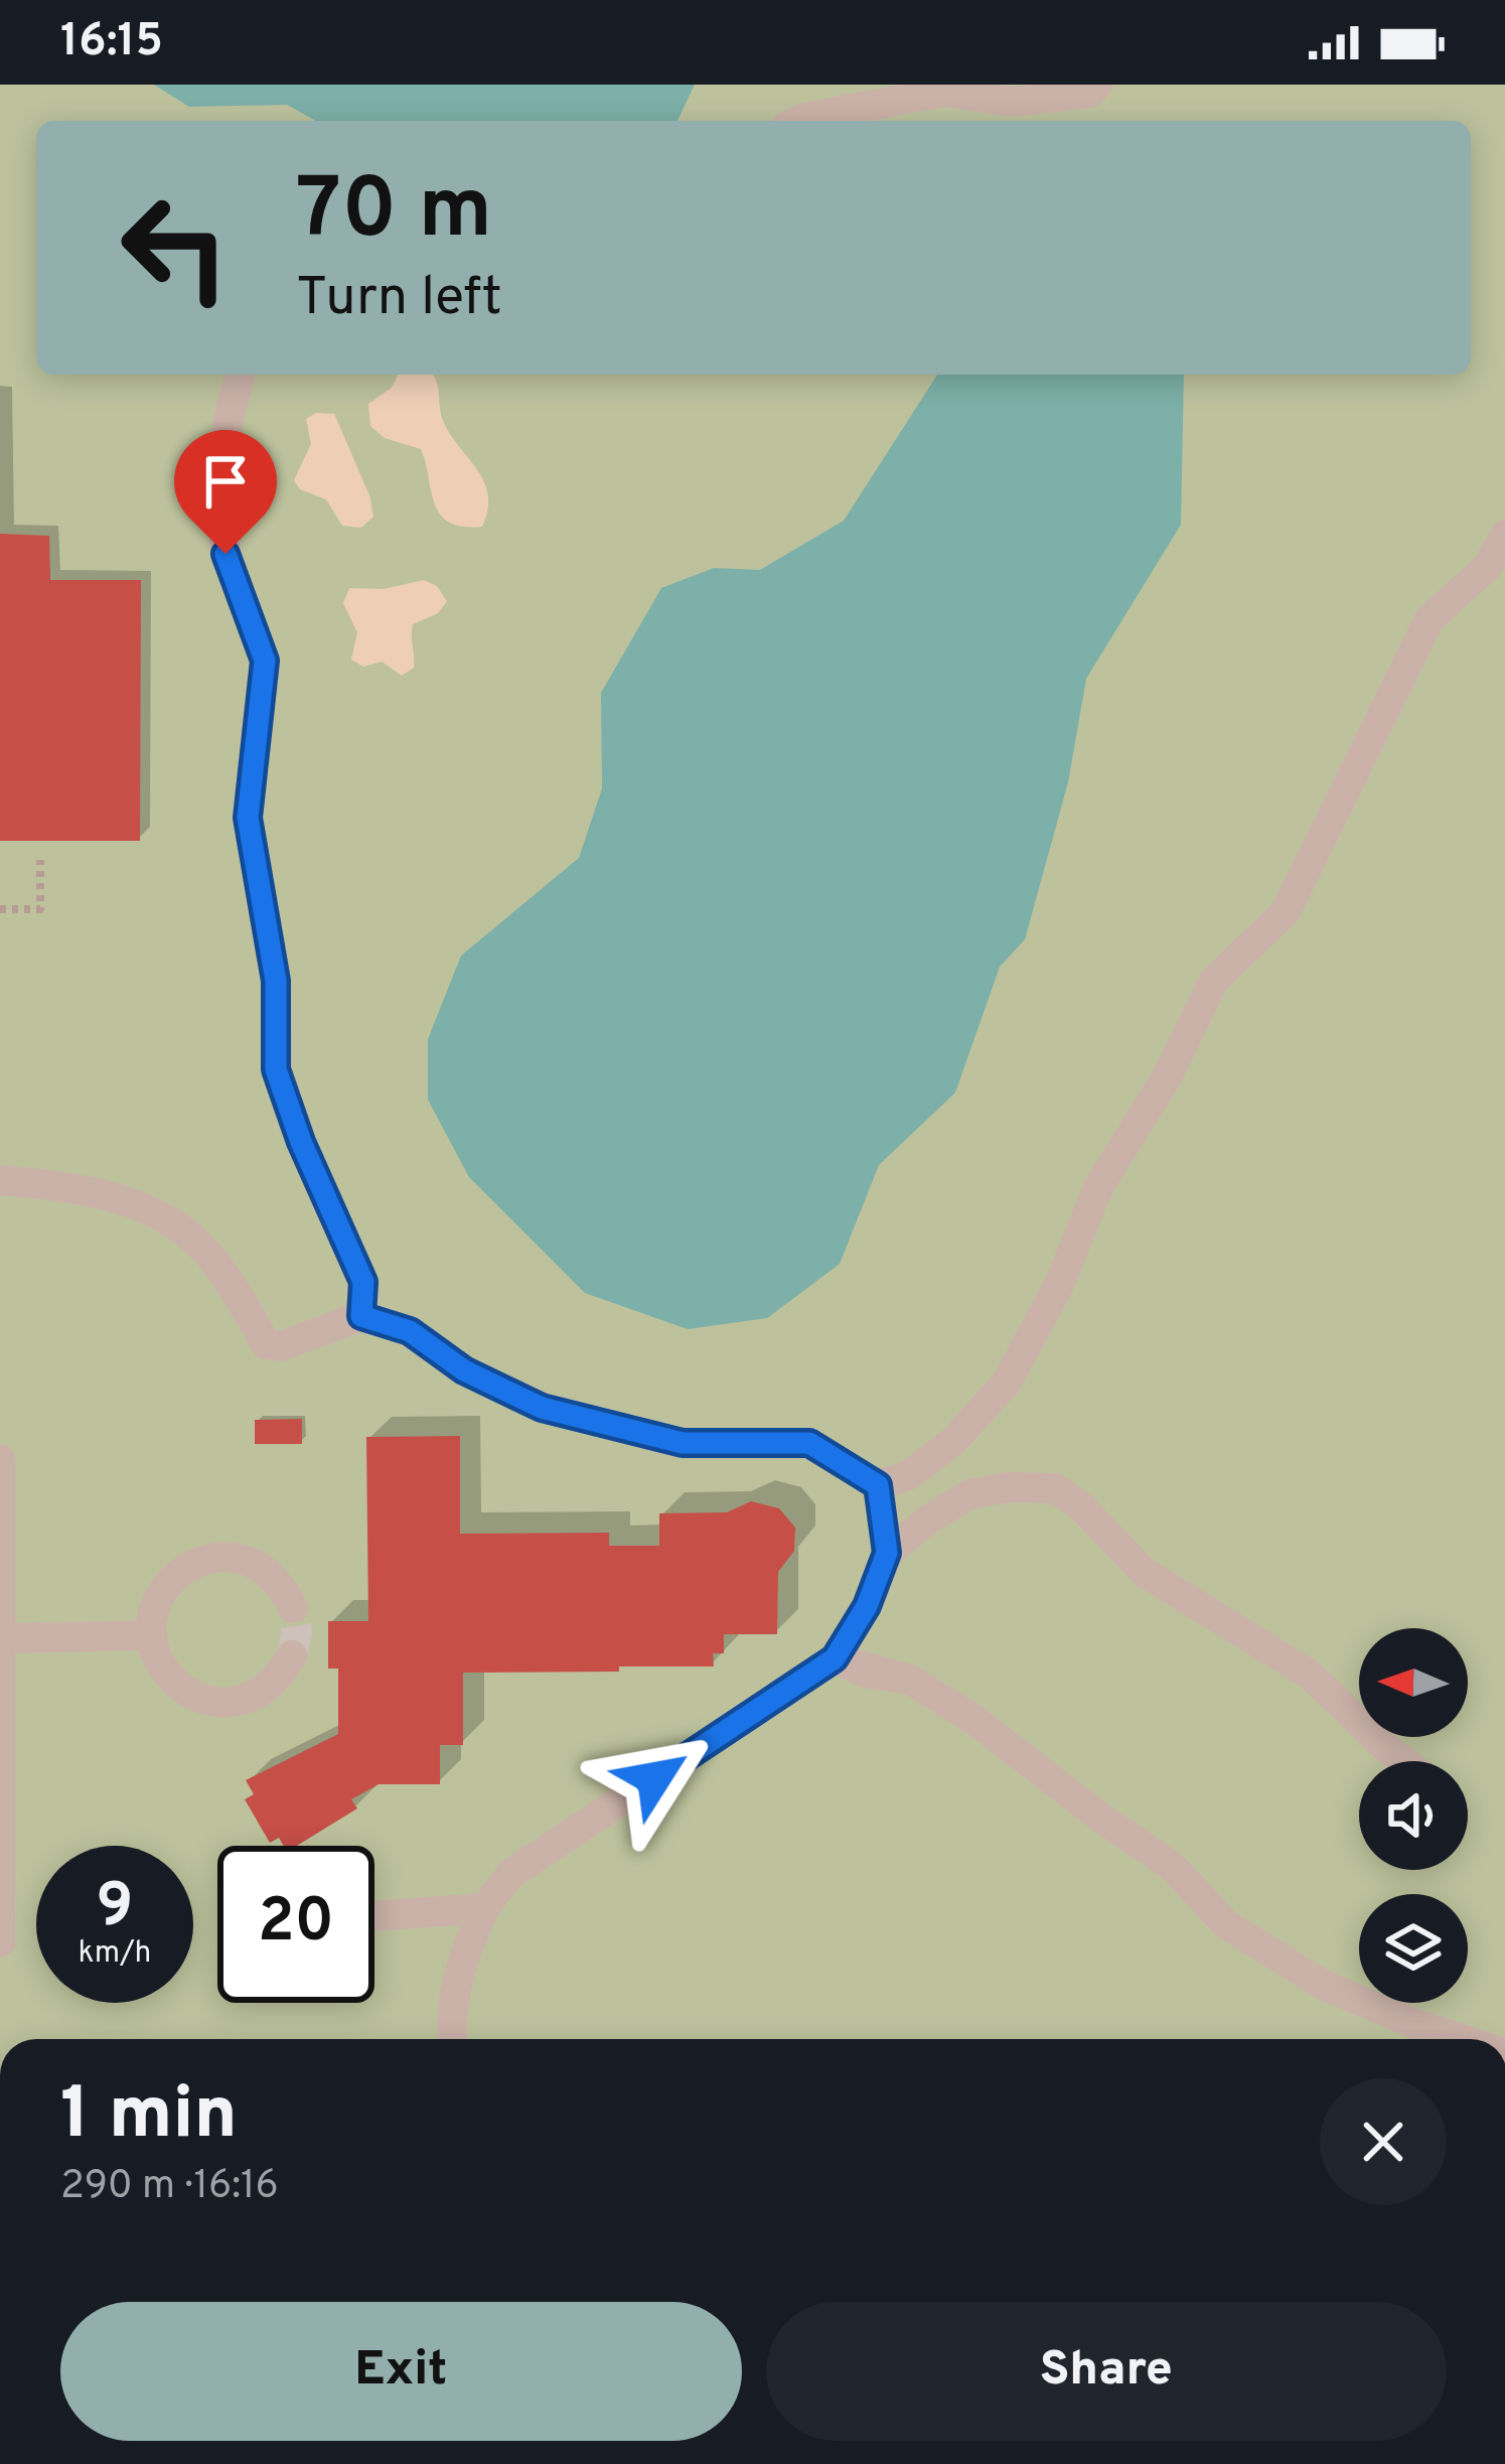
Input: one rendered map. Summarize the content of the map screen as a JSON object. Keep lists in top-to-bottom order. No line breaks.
{"north":"left","page":{"status":"16:15","turn":["70 m","Turn left"],"speed":"9 km/h","limit":"20","heading":["1 min","290 m · 16:16"],"buttons":["Exit","Share"]}}
